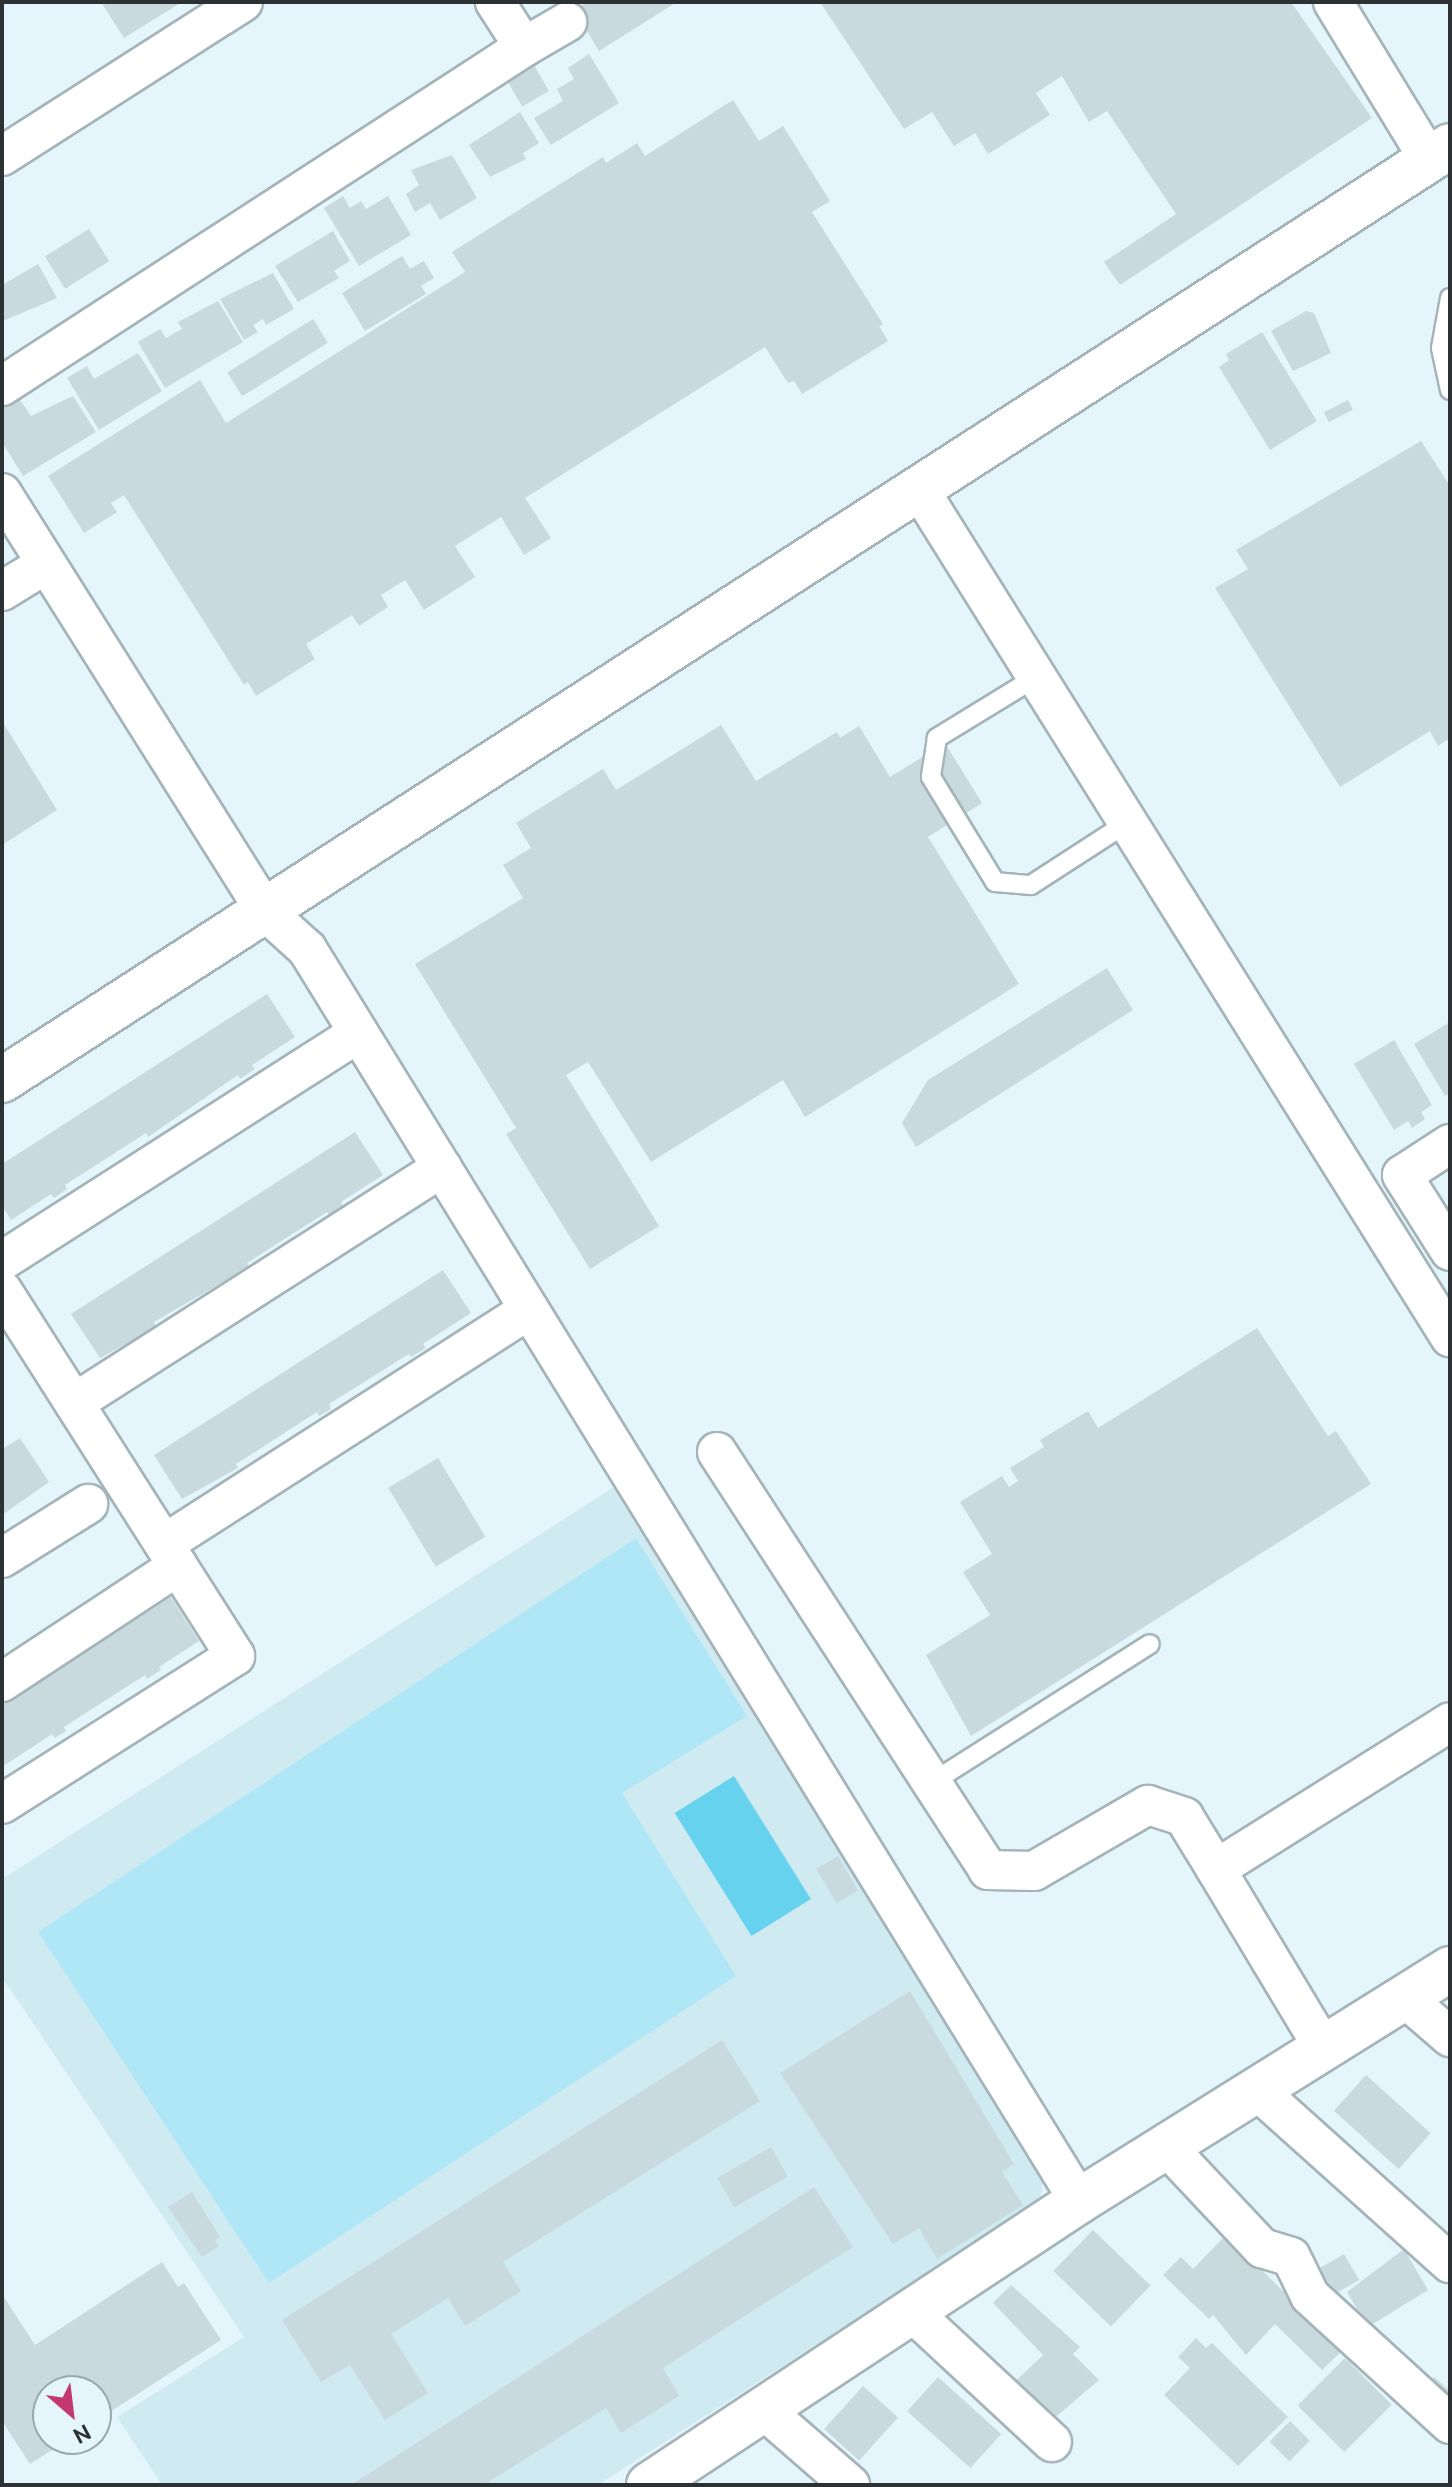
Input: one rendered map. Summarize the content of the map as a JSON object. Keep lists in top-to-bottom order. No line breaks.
{"north":"bottom right"}
